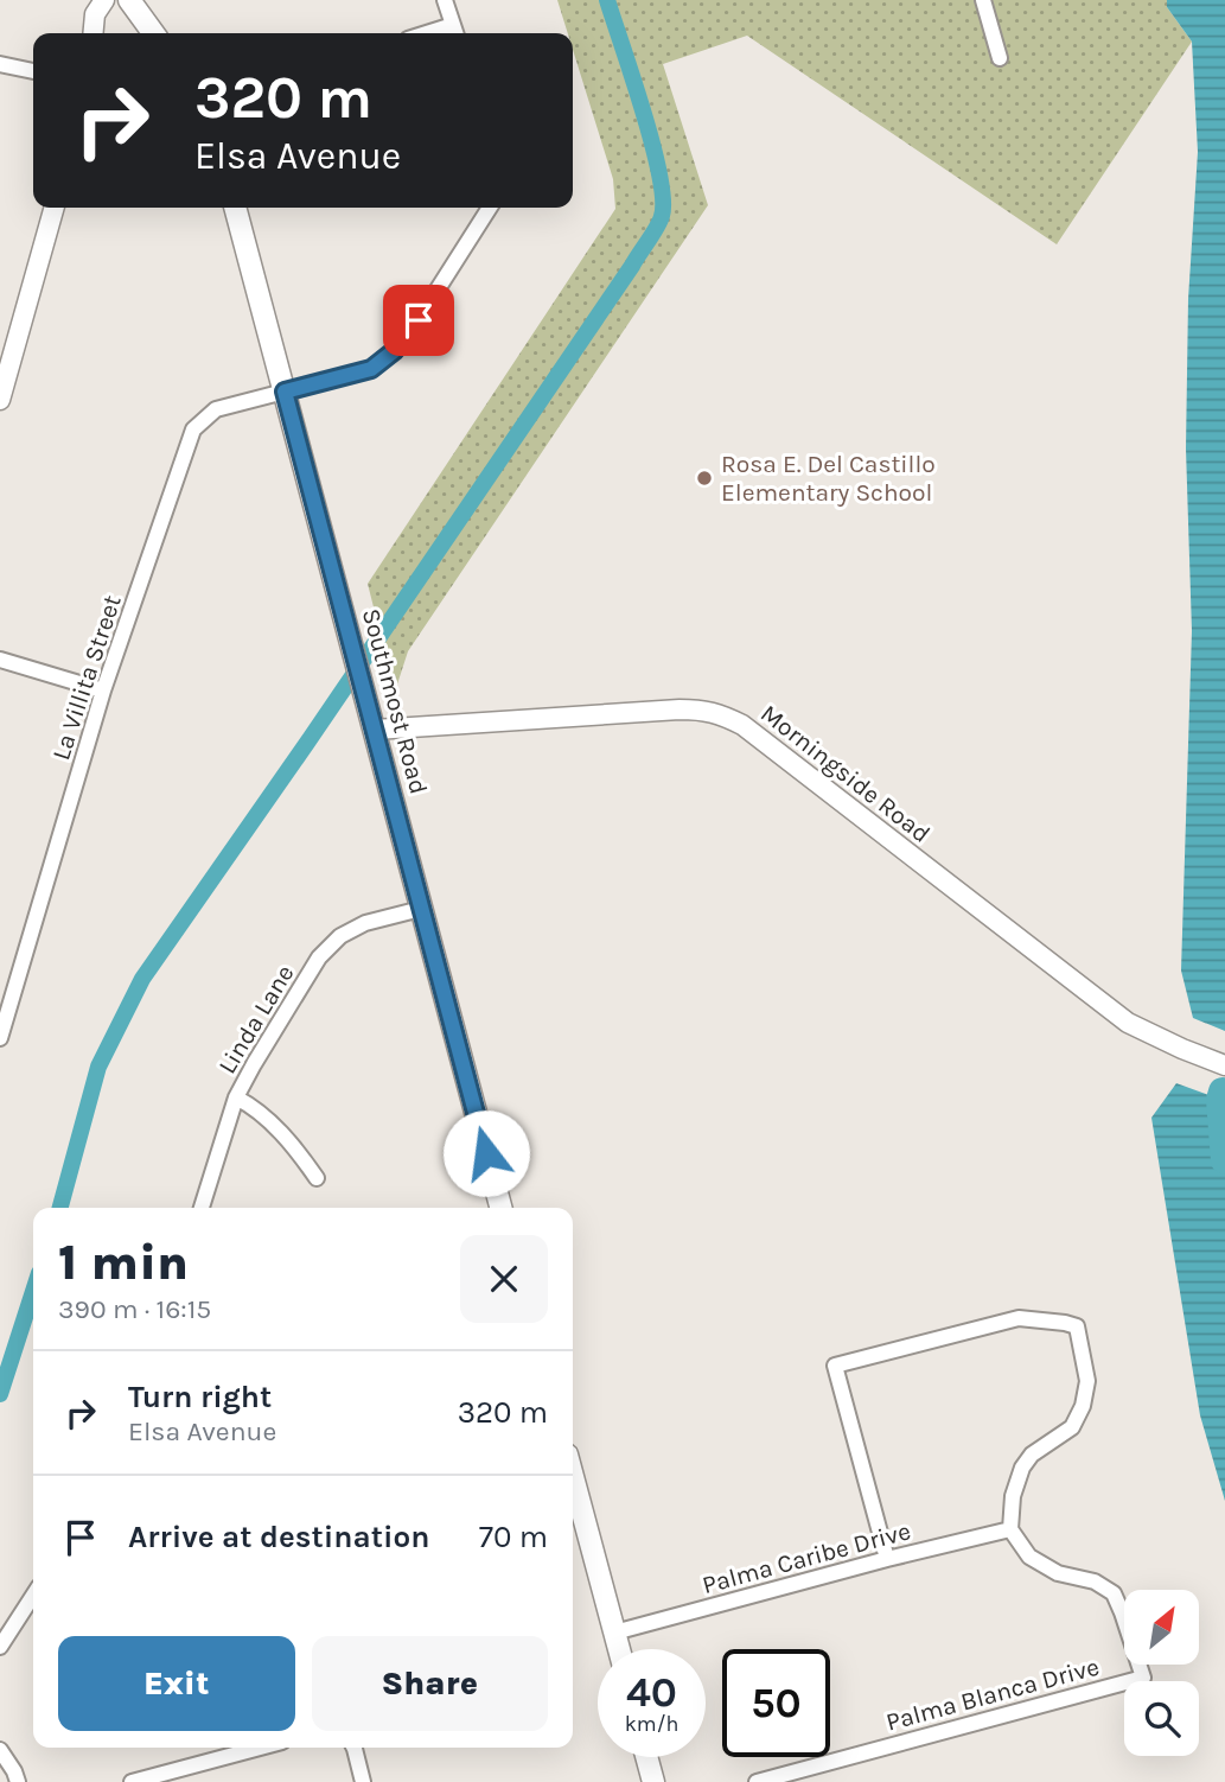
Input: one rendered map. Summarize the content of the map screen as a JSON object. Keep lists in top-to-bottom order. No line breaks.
{"streets":{"main road":["Southmost Road"],"street":["La Villita Street","Morningside Road","Linda Lane","Palma Caribe Drive","Palma Blanca Drive"]},"crossings":[["La Villita Street","Southmost Road"],["Southmost Road","Morningside Road"],["Southmost Road","Linda Lane"],["Palma Caribe Drive","Palma Blanca Drive"]],"places":["Rosa E. Del Castillo Elementary School"],"north":"top right","page":{"turn":["320 m","Elsa Avenue"],"heading":["1 min","390 m · 16:15"],"list":[{"name":"Turn right","note":"Elsa Avenue","value":"320 m"},{"name":"Arrive at destination","value":"70 m"}],"buttons":["Exit","Share"],"speed":"40 km/h","limit":"50"}}
